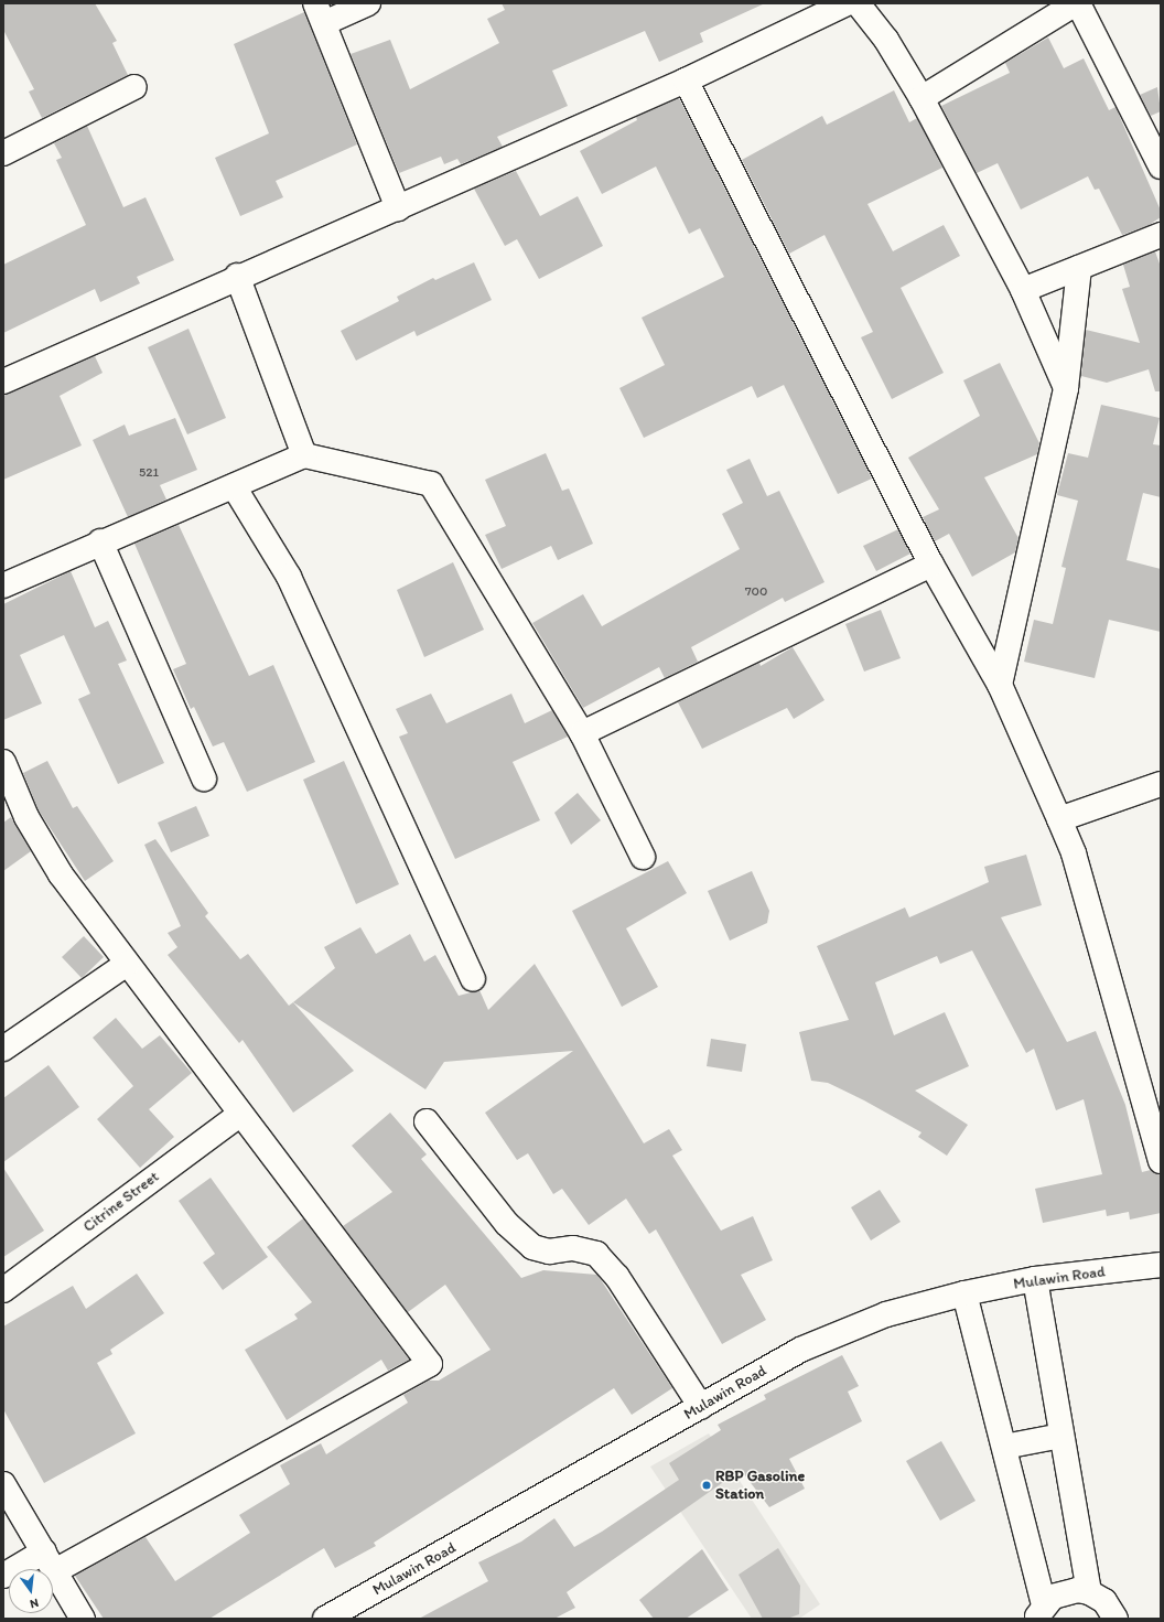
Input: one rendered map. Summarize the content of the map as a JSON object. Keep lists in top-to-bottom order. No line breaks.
{"streets":{"street":["Citrine Street","Mulawin Road"]},"places":["RBP Gasoline Station"],"house_numbers":["521","700"],"north":"bottom"}
